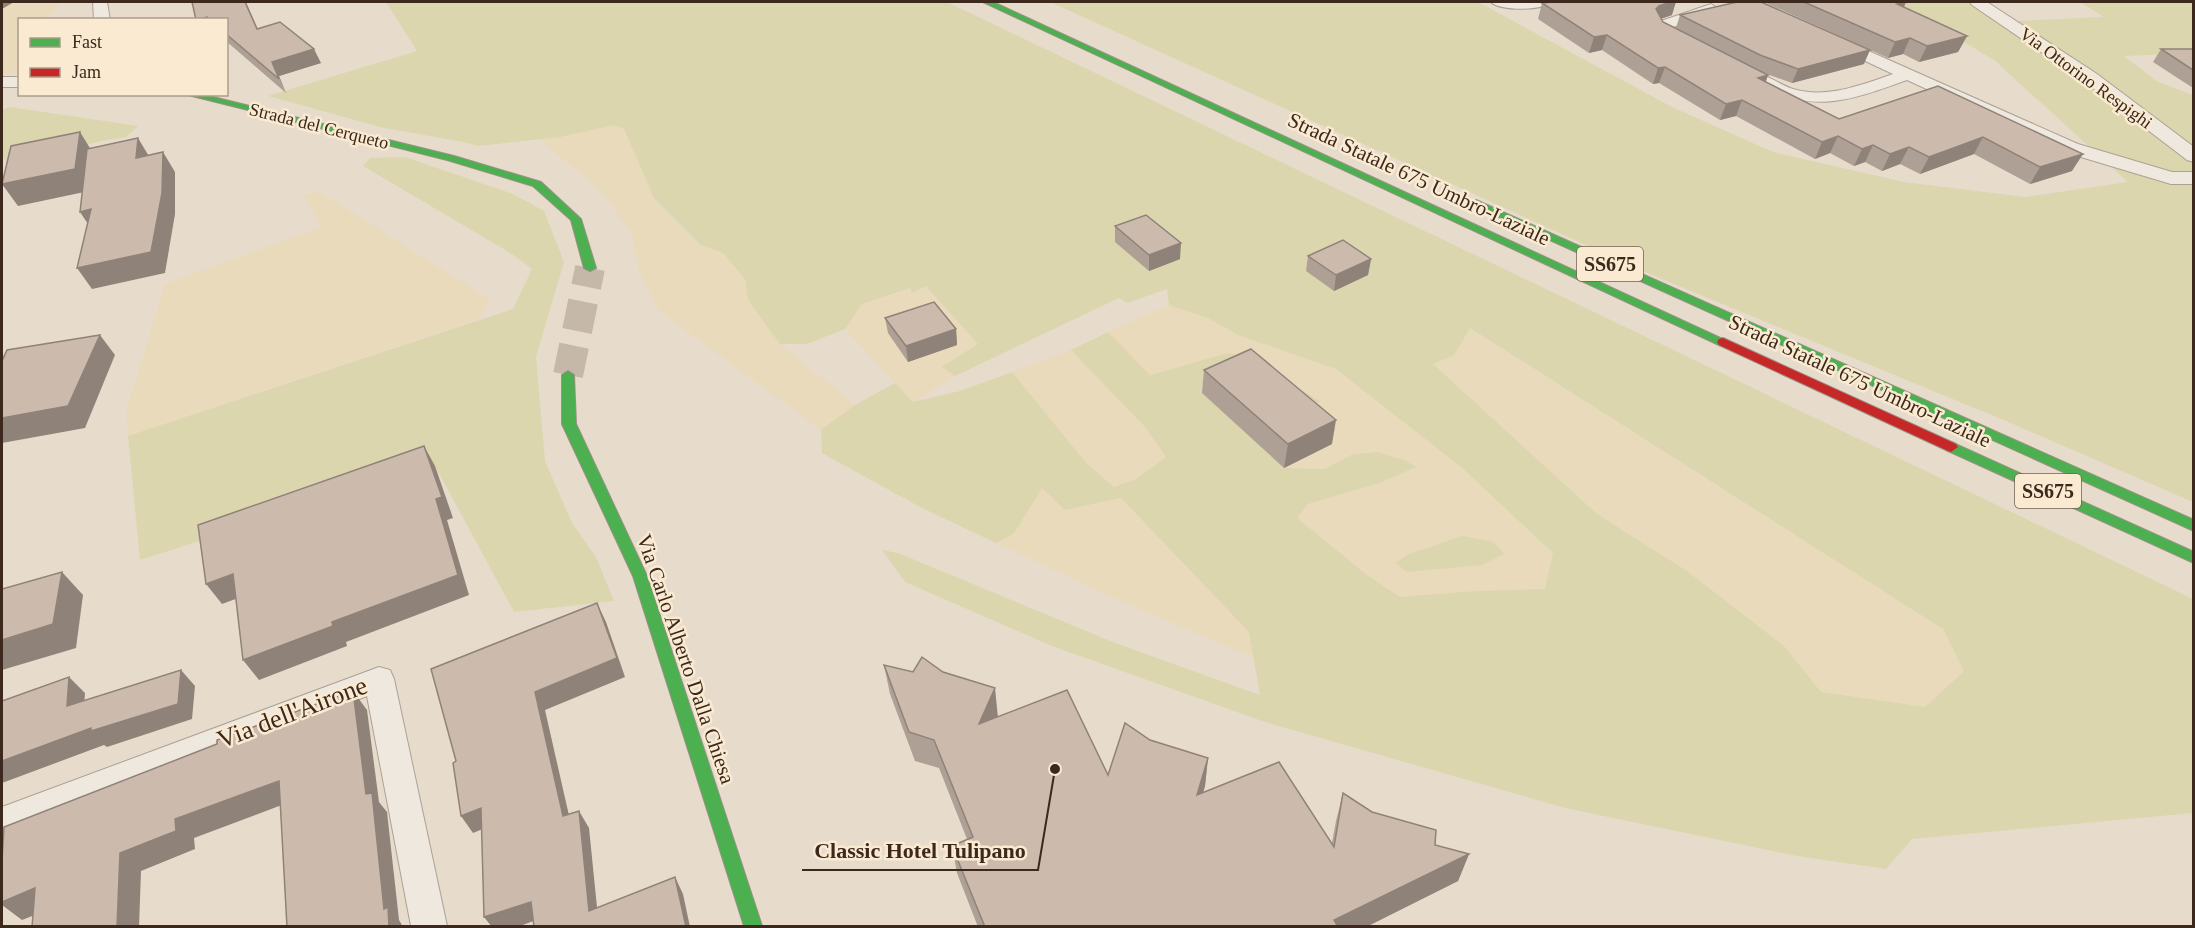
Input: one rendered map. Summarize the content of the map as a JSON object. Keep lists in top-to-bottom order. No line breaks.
{"streets":{"main road":["Strada del Cerqueto","Strada Statale 675 Umbro-Laziale","SS675","Via Carlo Alberto Dalla Chiesa"],"street":["Via Ottorino Respighi","Via dell'Airone"]},"places":["Classic Hotel Tulipano"],"legend":["Fast","Jam"]}
